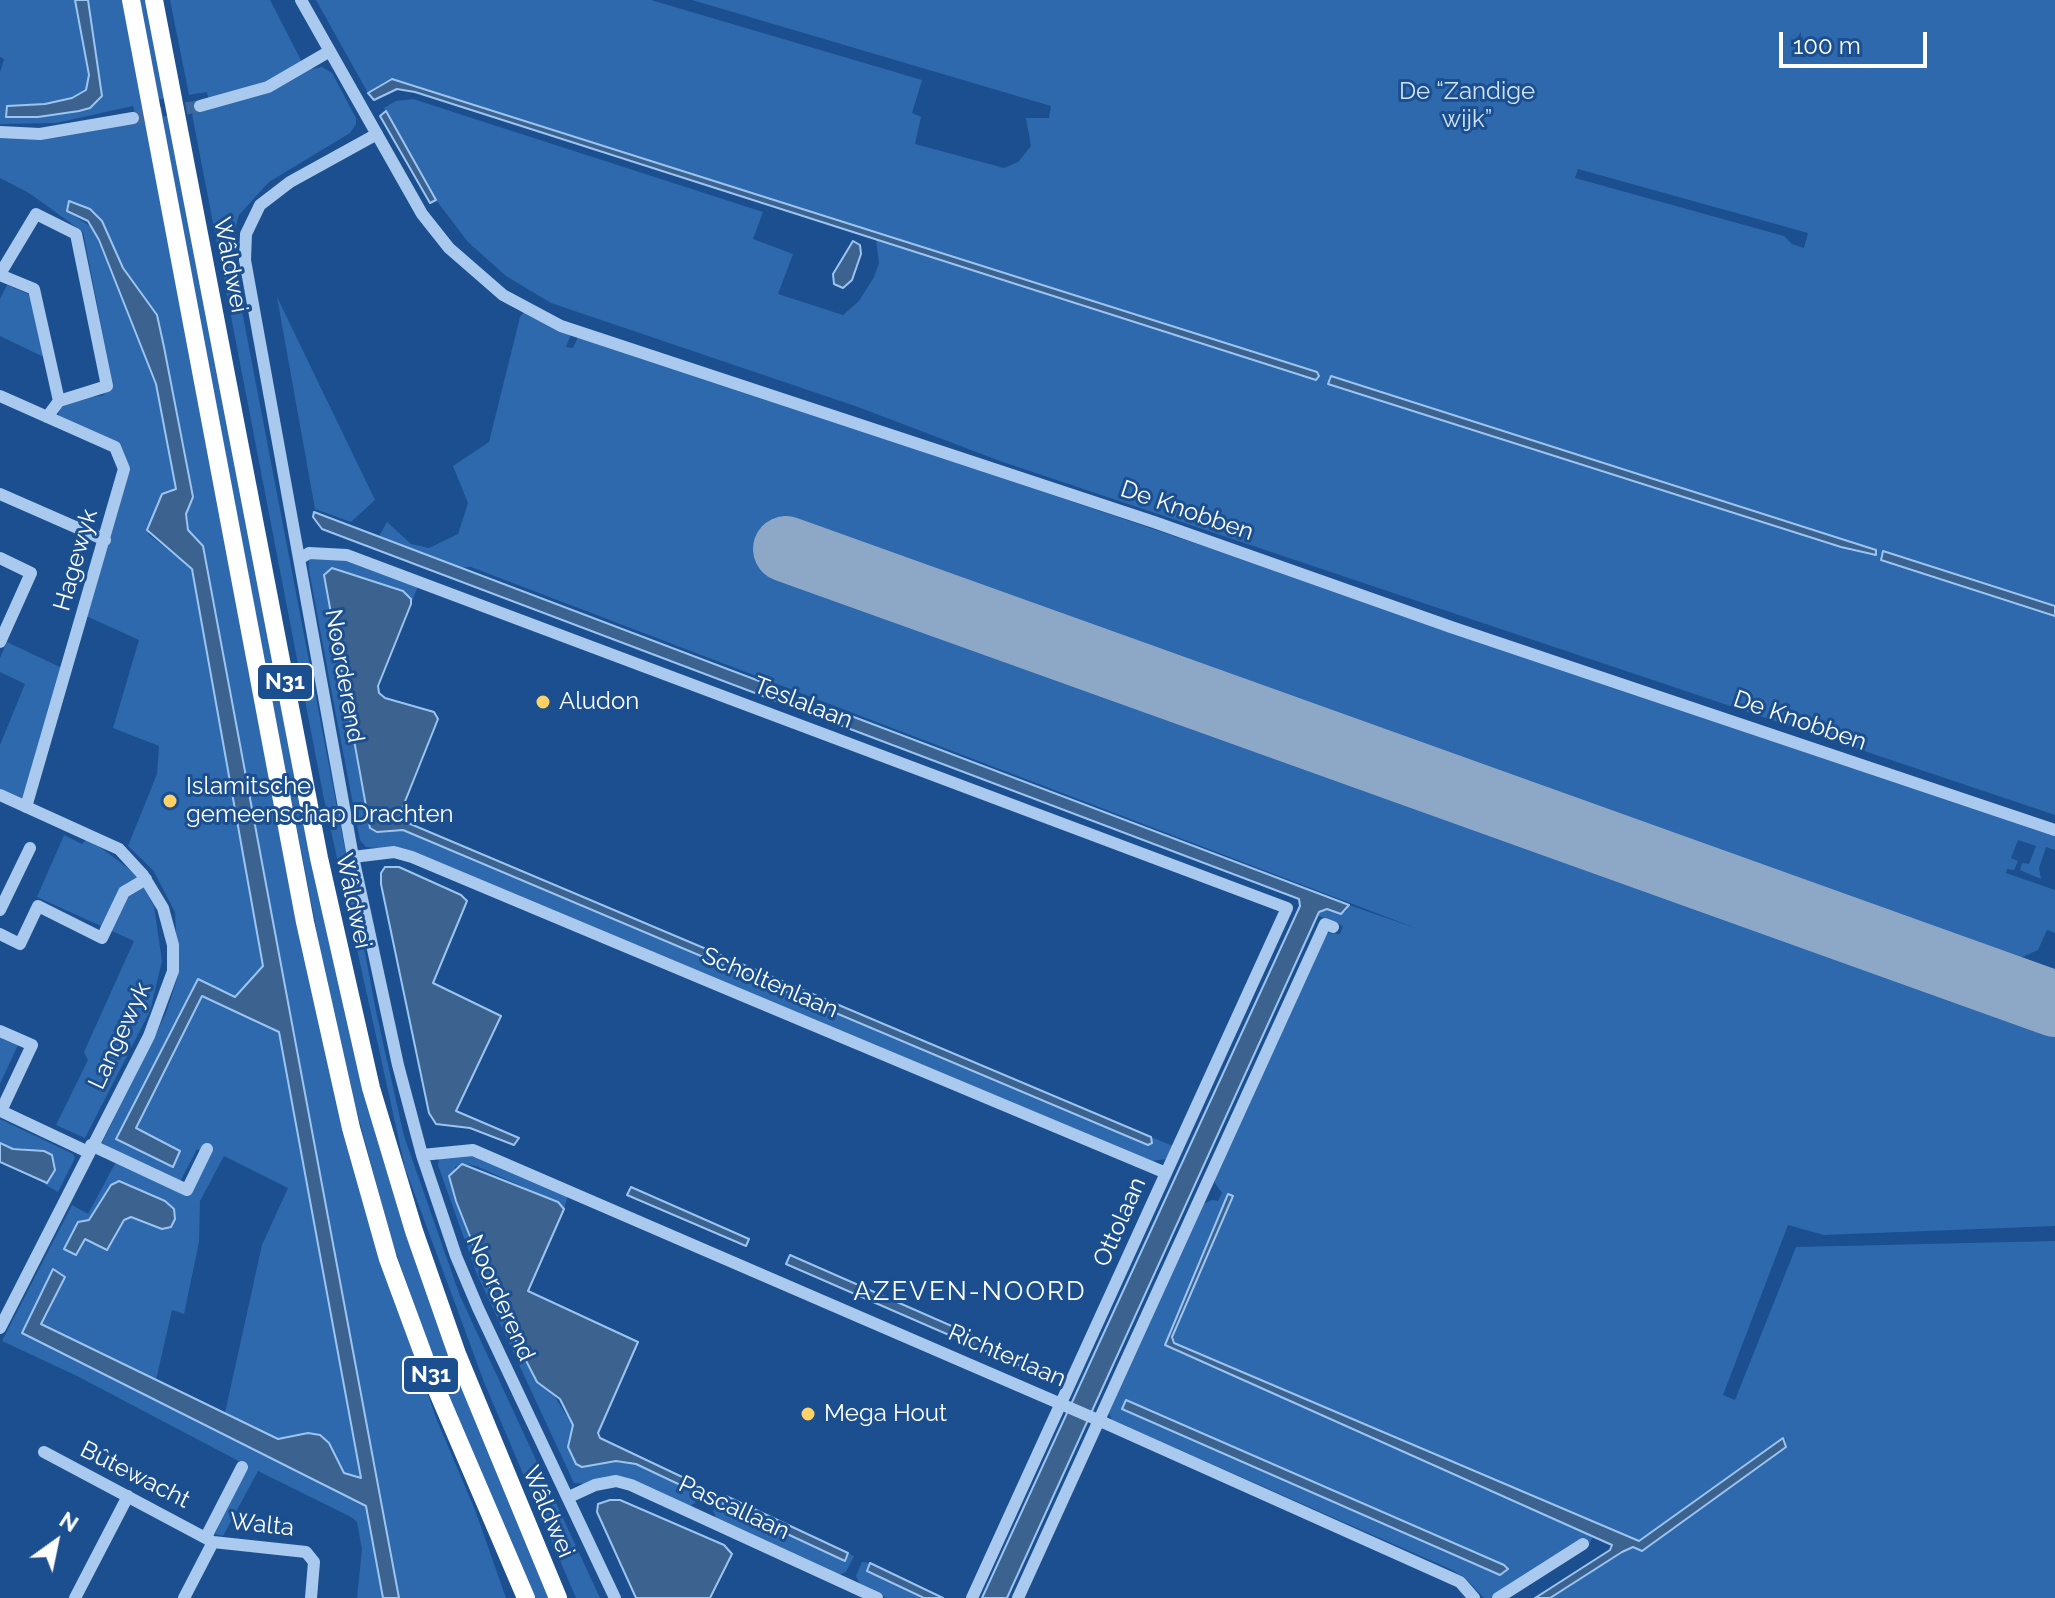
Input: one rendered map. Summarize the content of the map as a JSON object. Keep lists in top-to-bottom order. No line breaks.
{"streets":{"highway":["Wâldwei","N31"],"street":["De Knobben","Hagewyk","Noorderend","Teslalaan","Scholtenlaan","Langewyk","Ottolaan","Richterlaan","Bûtewacht","Pascallaan","Walta"]},"crossings":[["Wâldwei","N31"],["De Knobben","Noorderend"],["Hagewyk","Langewyk"],["Noorderend","Teslalaan"],["Noorderend","Scholtenlaan"],["Noorderend","Richterlaan"],["Noorderend","Pascallaan"],["Teslalaan","Ottolaan"],["Scholtenlaan","Ottolaan"],["Ottolaan","Richterlaan"],["Bûtewacht","Walta"]],"districts":["AZEVEN-NOORD"],"parks":["De “Zandige wijk”"],"places":["Aludon","Islamitsche gemeenschap Drachten","Mega Hout"],"scale_bar":"100 m","north":"top right"}
